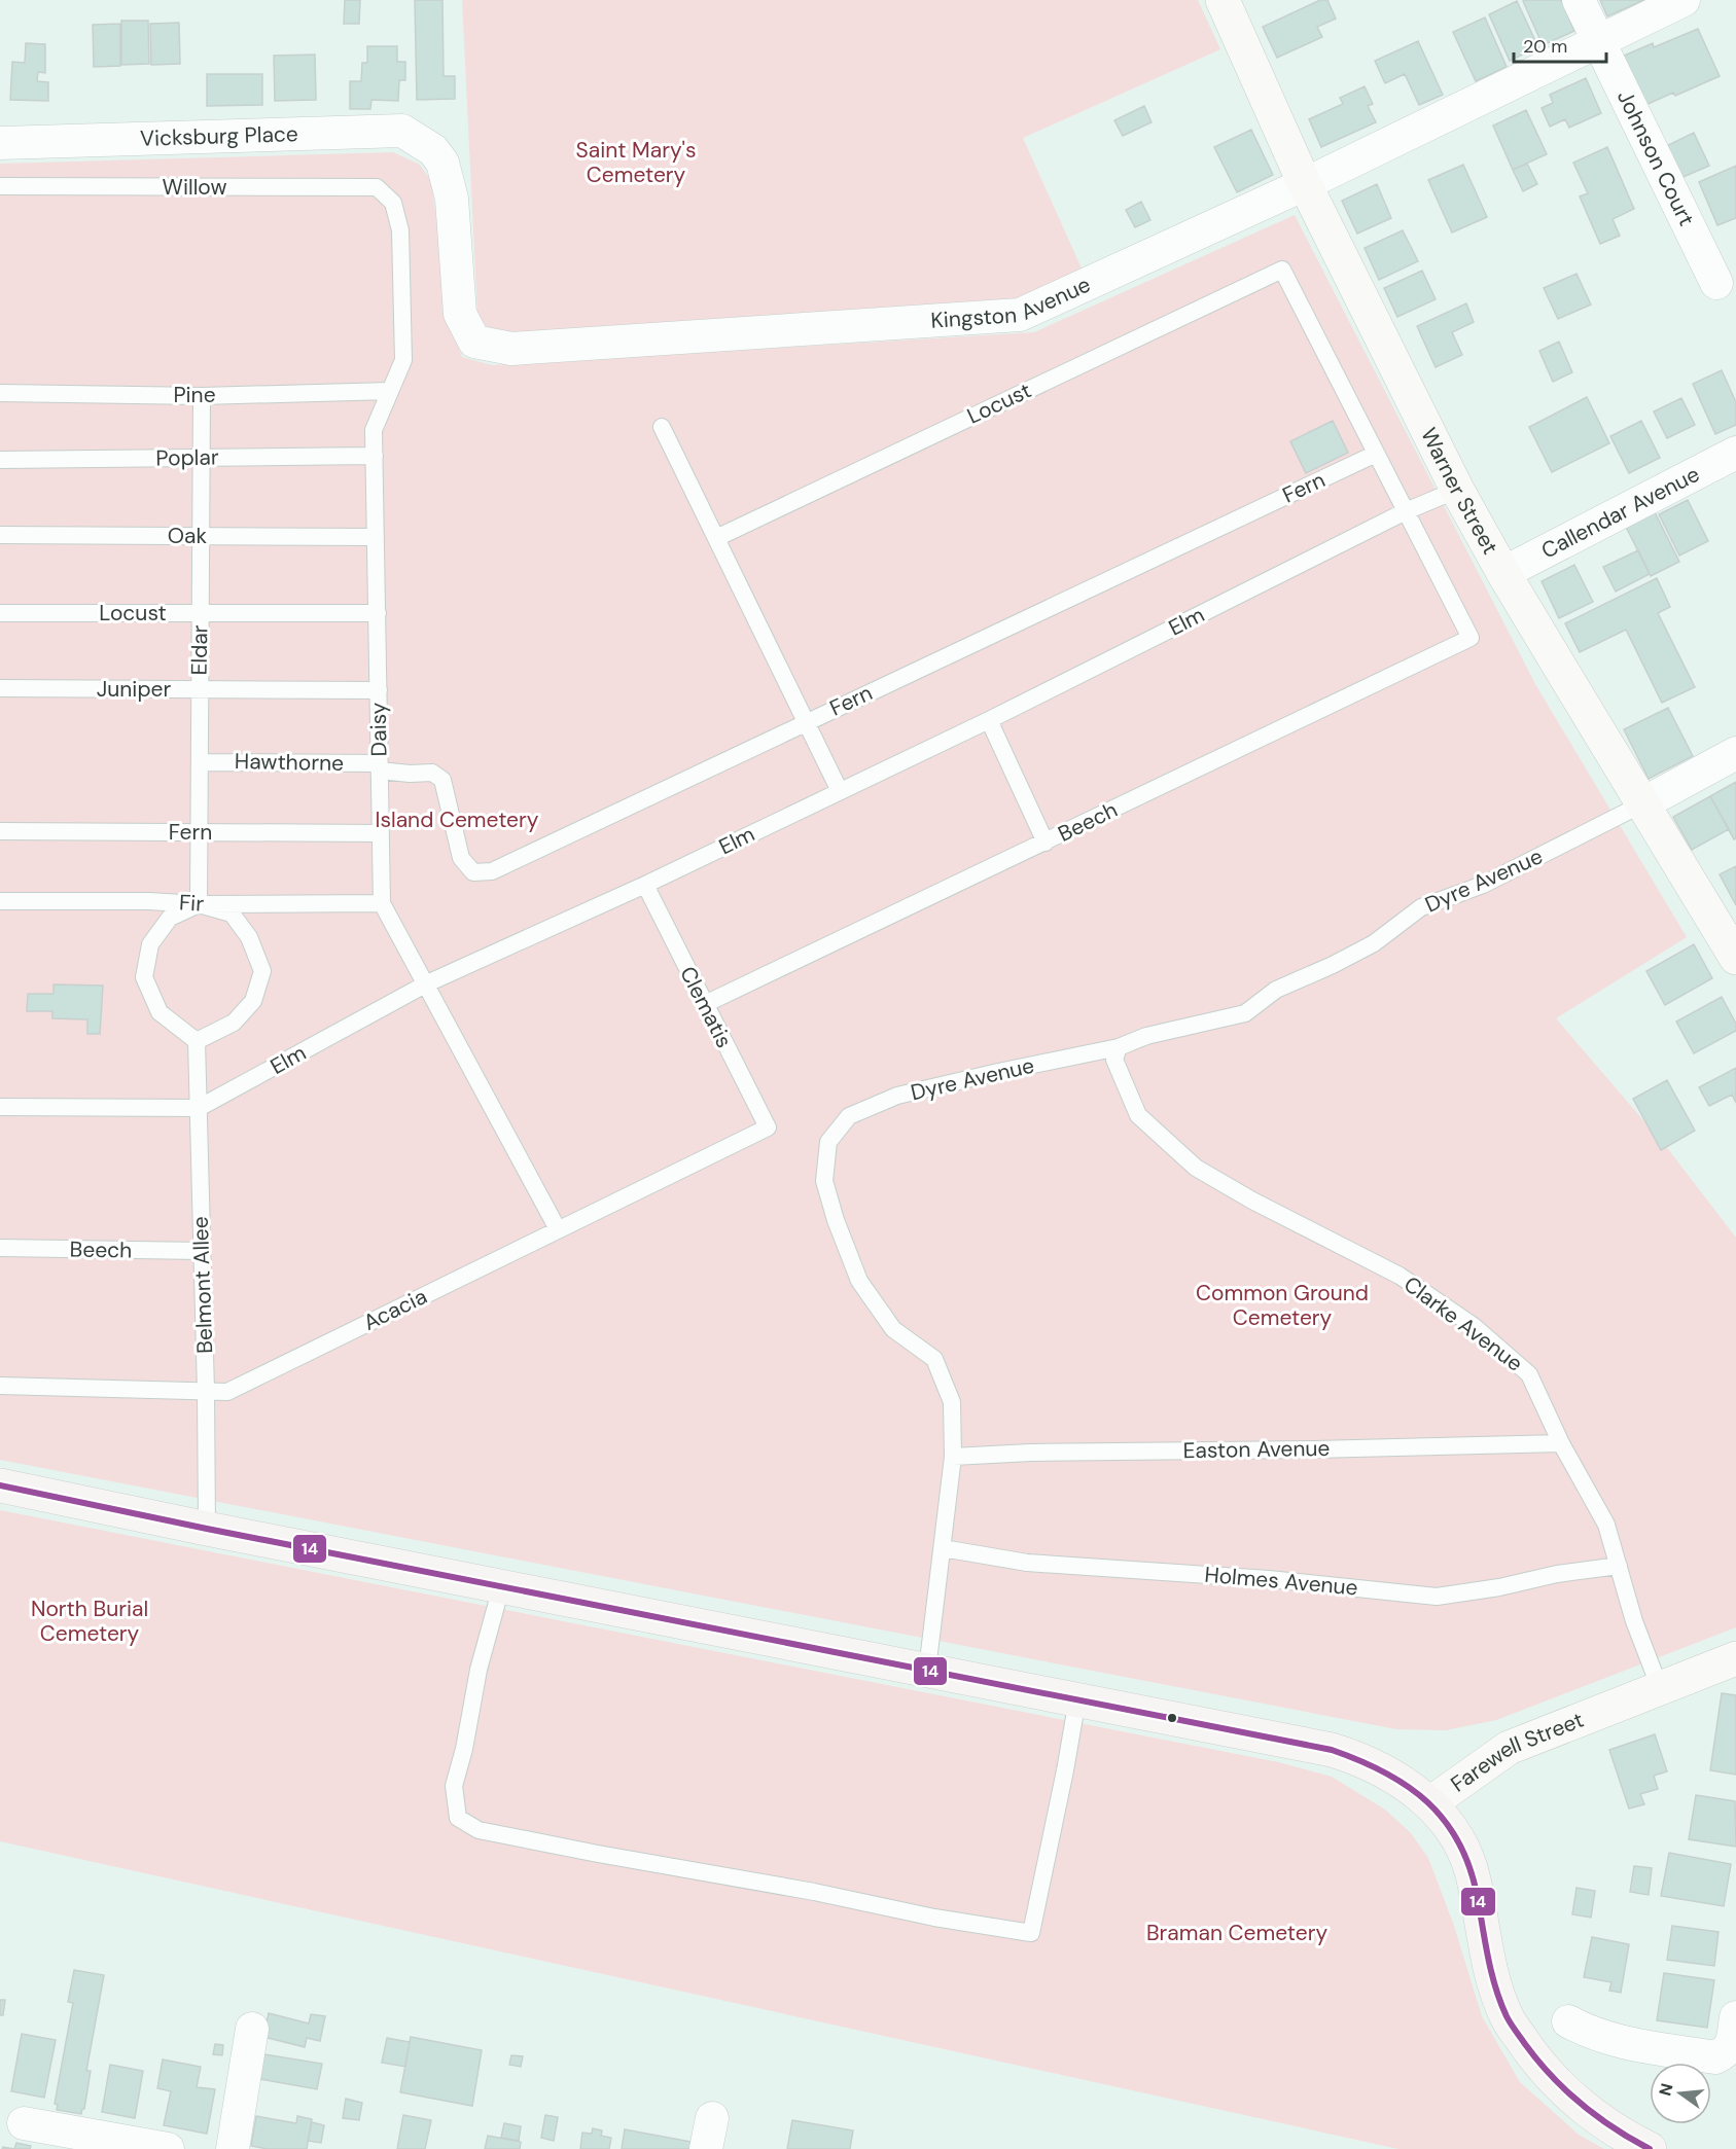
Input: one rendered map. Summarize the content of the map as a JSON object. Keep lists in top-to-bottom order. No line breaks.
{"streets":{"main road":["Farewell Street"],"street":["Vicksburg Place","Johnson Court","Kingston Avenue","Warner Street","Callendar Avenue"],"lane":["Willow","Pine","Locust","Poplar","Fern","Oak","Elm","Eldar","Juniper","Daisy","Hawthorne","Beech","Dyre Avenue","Fir","Clematis","Belmont Allee","Acacia","Clarke Avenue","Easton Avenue","Holmes Avenue"]},"crossings":[["Vicksburg Place","Kingston Avenue"],["Johnson Court","Kingston Avenue"],["Willow","Daisy"],["Kingston Avenue","Warner Street"],["Pine","Eldar"],["Pine","Daisy"],["Locust","Fern"],["Locust","Eldar"],["Locust","Daisy"],["Poplar","Eldar"],["Poplar","Daisy"],["Fern","Eldar"],["Fern","Daisy"],["Fern","Hawthorne"],["Warner Street","Callendar Avenue"],["Warner Street","Elm"],["Warner Street","Dyre Avenue"],["Oak","Eldar"],["Oak","Daisy"],["Elm","Daisy"],["Elm","Beech"],["Elm","Clematis"],["Elm","Belmont Allee"],["Eldar","Juniper"],["Eldar","Hawthorne"],["Eldar","Fir"],["Eldar","Belmont Allee"],["Juniper","Daisy"],["Daisy","Hawthorne"],["Daisy","Fir"],["Daisy","Acacia"],["Beech","Clematis"],["Beech","Belmont Allee"],["Dyre Avenue","Clarke Avenue"],["Dyre Avenue","Easton Avenue"],["Dyre Avenue","Holmes Avenue"],["Dyre Avenue","Farewell Street"],["Fir","Belmont Allee"],["Clematis","Acacia"],["Belmont Allee","Acacia"],["Belmont Allee","Farewell Street"],["Clarke Avenue","Easton Avenue"],["Clarke Avenue","Holmes Avenue"],["Clarke Avenue","Farewell Street"]],"parks":["Saint Mary's Cemetery","Island Cemetery","Common Ground Cemetery","North Burial Cemetery","Braman Cemetery"],"lines":["transit line 14"],"scale_bar":"20 m","north":"left"}
